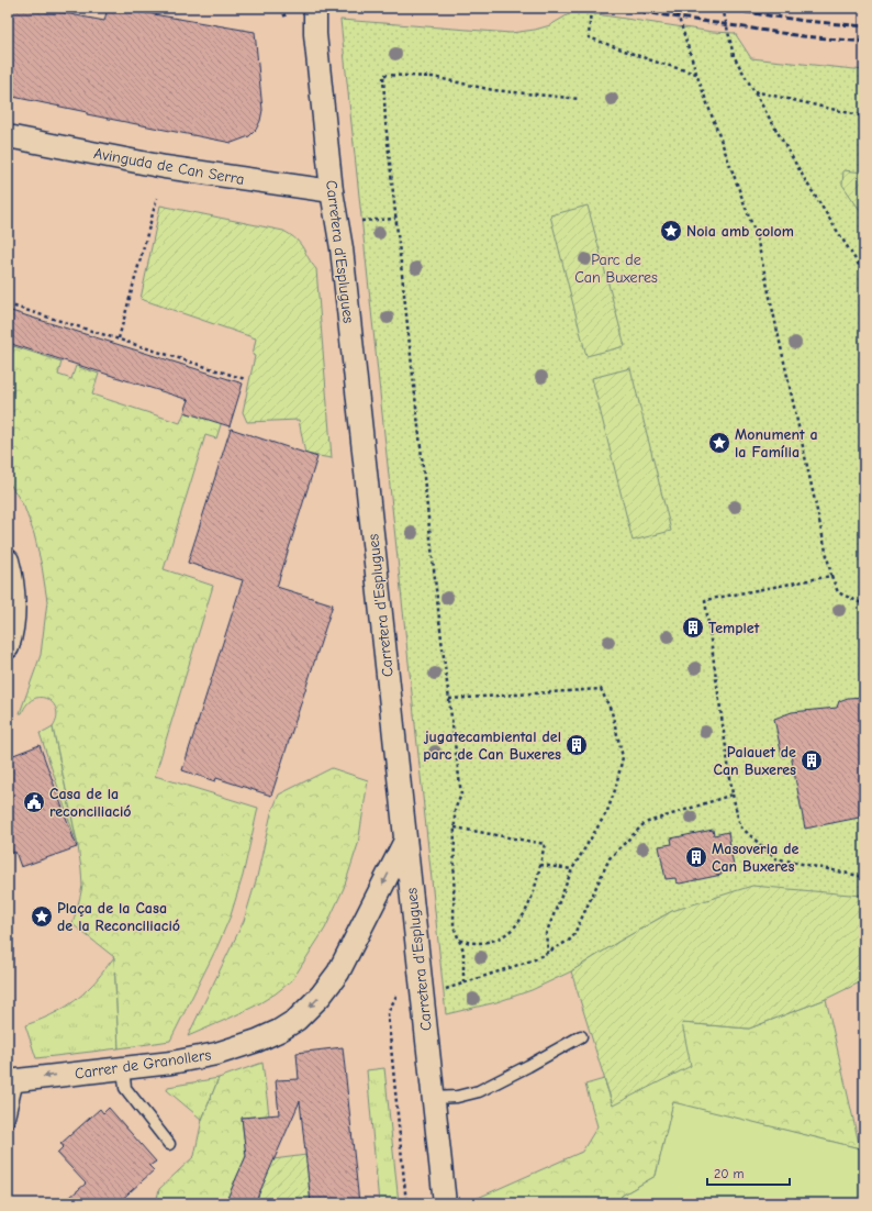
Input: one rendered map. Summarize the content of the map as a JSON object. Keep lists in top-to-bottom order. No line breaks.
{"streets":{"street":["Avinguda de Can Serra","Carretera d'Esplugues","Carrer de Granollers"]},"crossings":[["Avinguda de Can Serra","Carretera d'Esplugues"],["Carretera d'Esplugues","Carrer de Granollers"]],"one_way":["Carrer de Granollers"],"parks":["Parc de Can Buxeres"],"places":{"place":["Noia amb colom","Monument a la Família","Plaça de la Casa de la Reconciliació"],"building":["Templet","jugatecambiental del parc de Can Buxeres","Palauet de Can Buxeres","Masoveria de Can Buxeres"],"public building":["Casa de la reconciliació"]},"scale_bar":"20 m"}
